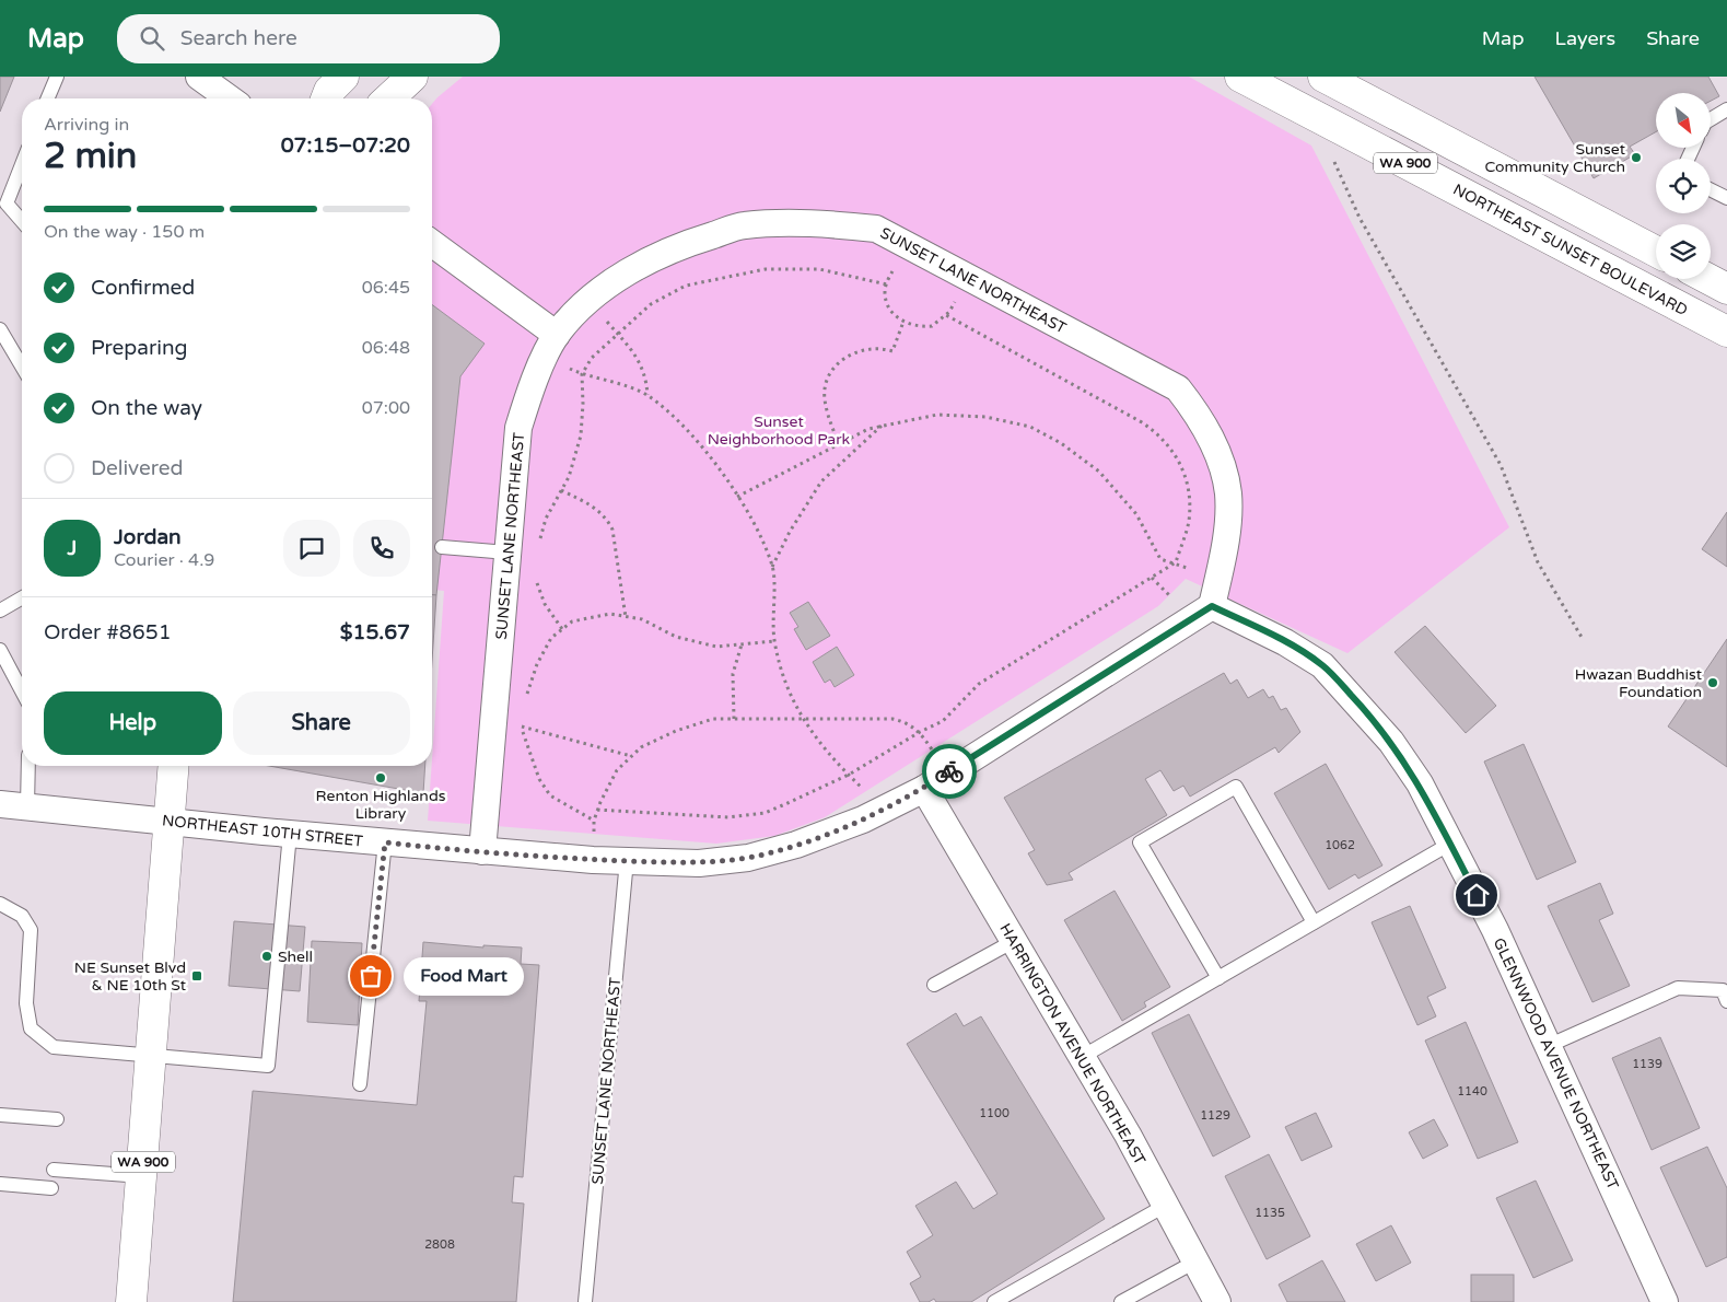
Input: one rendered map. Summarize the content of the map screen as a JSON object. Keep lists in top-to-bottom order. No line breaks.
{"streets":{"main road":["WA 900","NORTHEAST SUNSET BOULEVARD"],"street":["SUNSET LANE NORTHEAST","NORTHEAST 10TH STREET","HARRINGTON AVENUE NORTHEAST","GLENNWOOD AVENUE NORTHEAST"]},"crossings":[["WA 900","NORTHEAST 10TH STREET"],["SUNSET LANE NORTHEAST","NORTHEAST 10TH STREET"],["SUNSET LANE NORTHEAST","GLENNWOOD AVENUE NORTHEAST"],["NORTHEAST 10TH STREET","HARRINGTON AVENUE NORTHEAST"],["NORTHEAST 10TH STREET","GLENNWOOD AVENUE NORTHEAST"]],"parks":["Sunset Neighborhood Park"],"places":{"other":["Sunset Community Church","Hwazan Buddhist Foundation","Renton Highlands Library","Shell","Food Mart"],"transit":["NE Sunset Blvd & NE 10th St"]},"house_numbers":["1062","1139","1140","1100","1129","1135","2808"],"north":"bottom right","page":{"header":"Map","search":"Search here","nav":["Map","Layers","Share"],"heading":["2 min","Arriving in","07:15–07:20"],"panel":["Jordan","Courier · 4.9","Order #8651","$15.67"],"bar":"On the way · 150 m","list":[["Confirmed","06:45"],["Preparing","06:48"],["On the way","07:00"],"Delivered"],"round":"J","buttons":["Help","Share"],"bubble":"Food Mart"}}
